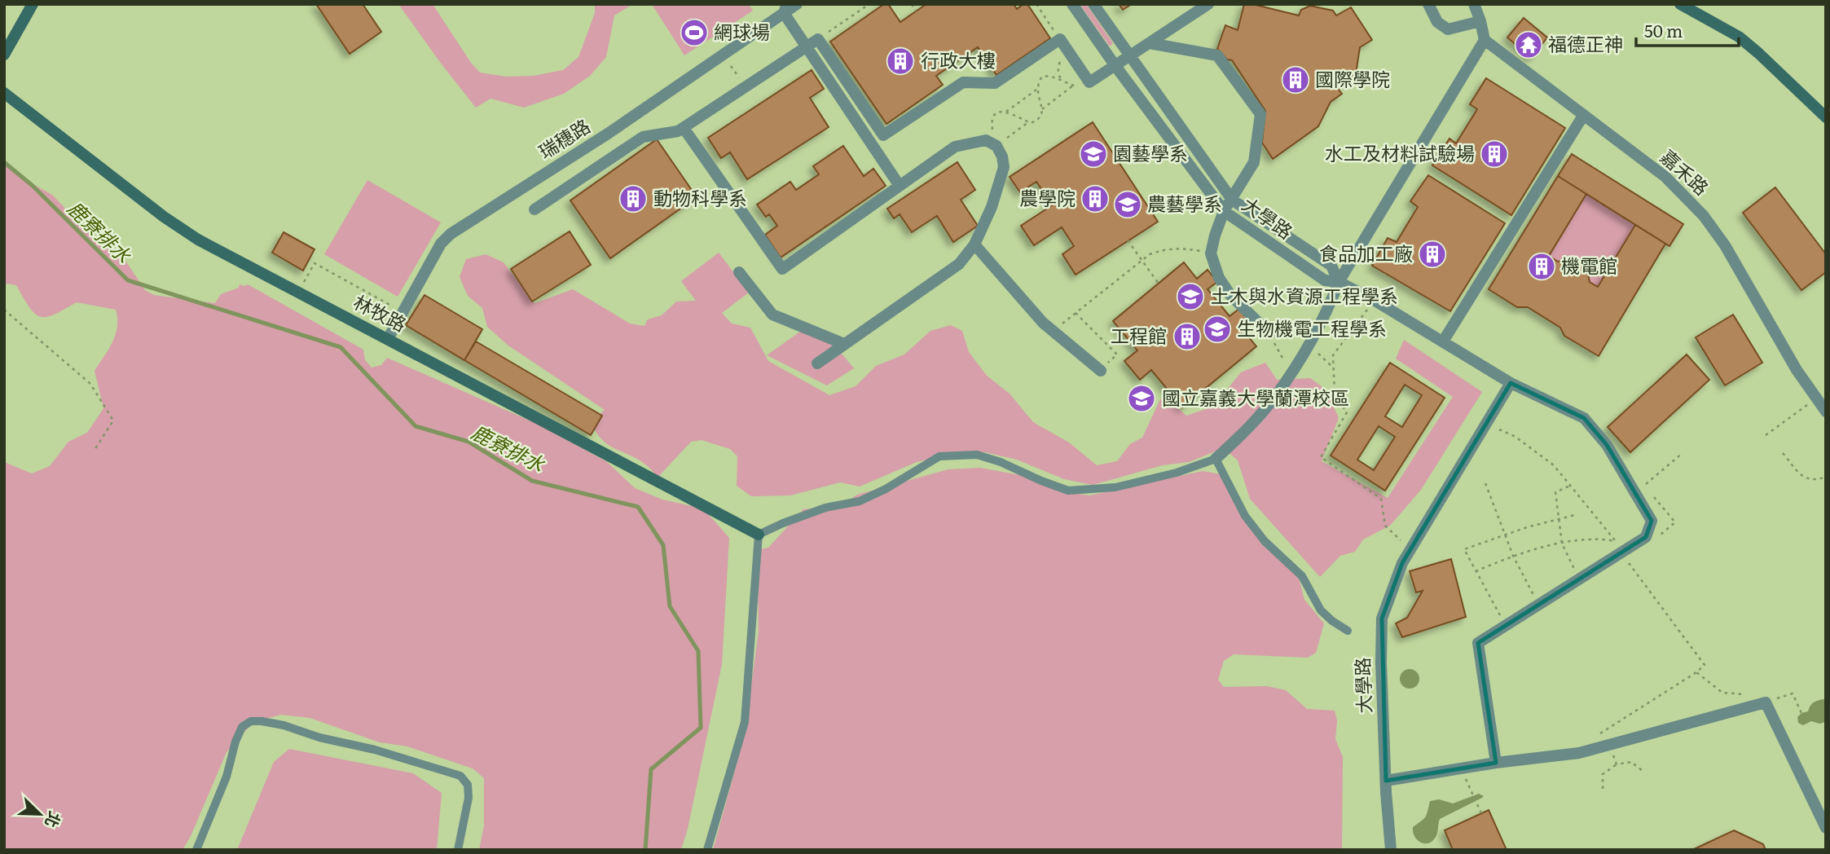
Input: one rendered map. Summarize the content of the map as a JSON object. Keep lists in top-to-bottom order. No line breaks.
{"streets":{"street":["瑞穗路","嘉禾路","大學路","林牧路"]},"crossings":[["瑞穗路","林牧路"]],"water":["鹿寮排水"],"places":{"sports":["網球場"],"temple":["福德正神"],"building":["行政大樓","國際學院","水工及材料試驗場","動物科學系","農學院","食品加工廠","機電館","工程館"],"school or university":["園藝學系","農藝學系","土木與水資源工程學系","生物機電工程學系","國立嘉義大學蘭潭校區"]},"scale_bar":"50 m","north":"bottom right"}
